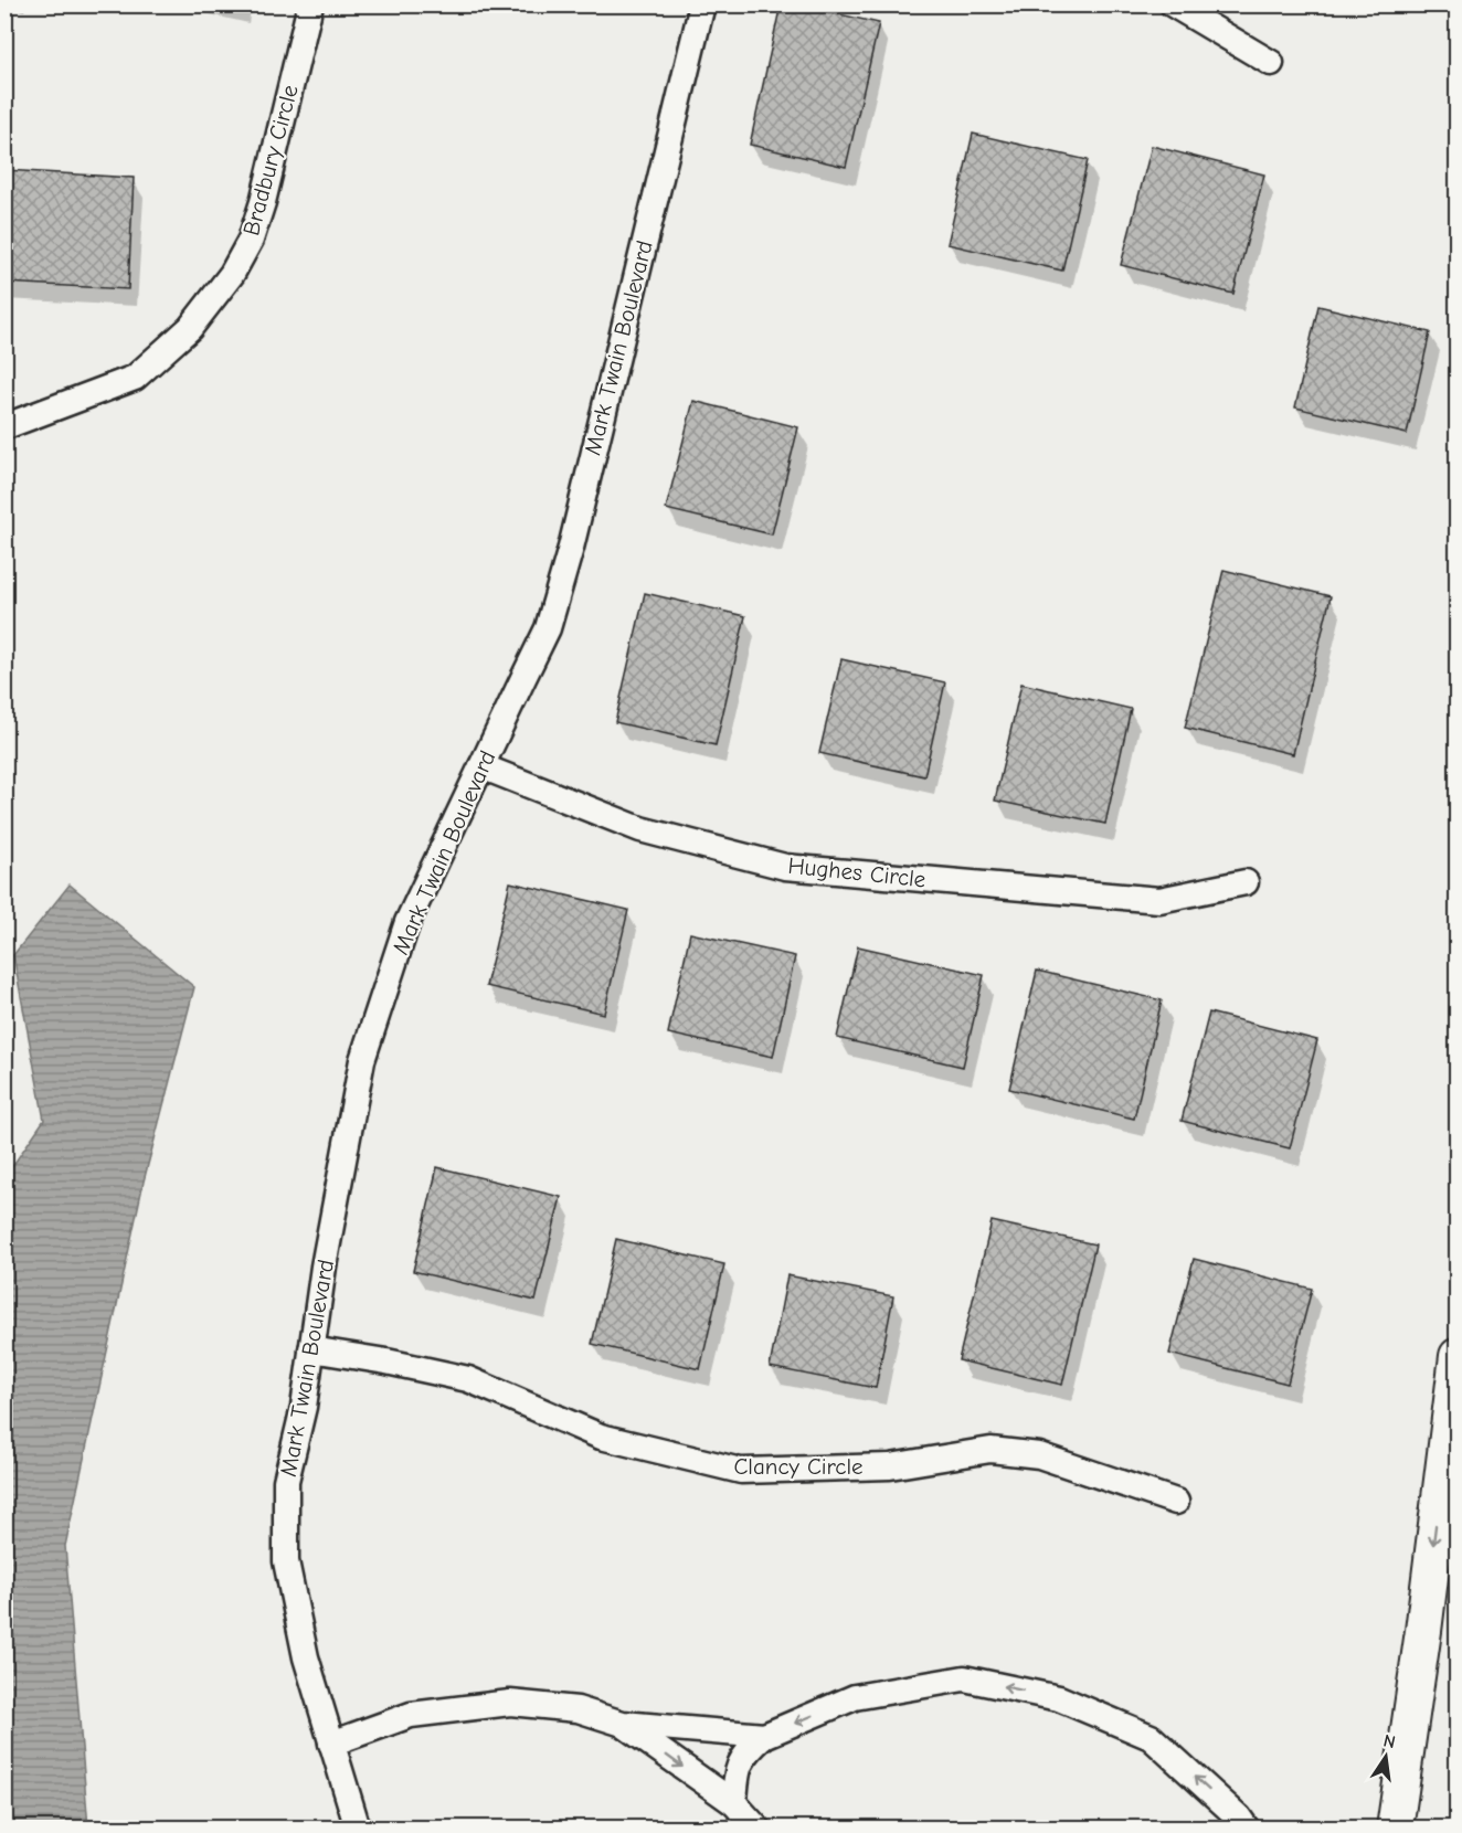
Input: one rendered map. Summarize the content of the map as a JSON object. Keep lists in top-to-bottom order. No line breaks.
{"streets":{"street":["Bradbury Circle","Mark Twain Boulevard","Hughes Circle","Clancy Circle"]},"crossings":[["Mark Twain Boulevard","Hughes Circle"],["Mark Twain Boulevard","Clancy Circle"]],"north":"top"}
